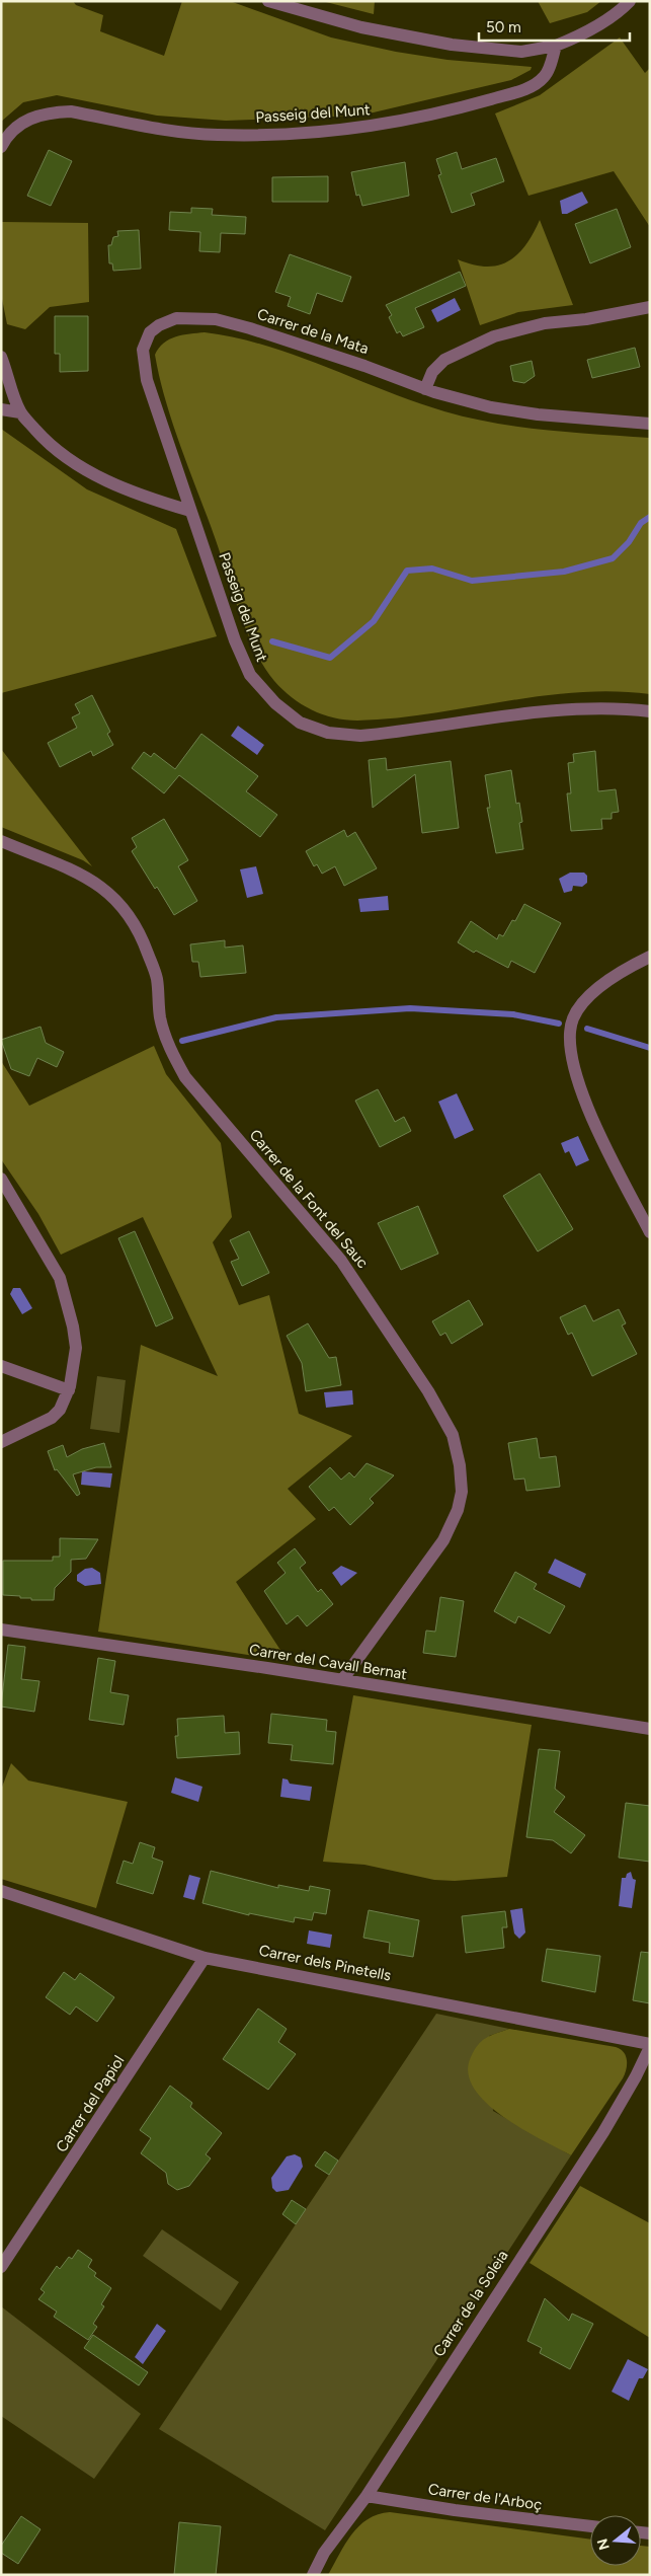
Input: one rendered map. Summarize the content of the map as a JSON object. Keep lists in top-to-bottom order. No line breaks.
{"streets":{"street":["Passeig del Munt","Carrer de la Mata","Carrer de la Font del Sauc","Carrer del Cavall Bernat","Carrer dels Pinetells","Carrer del Papiol","Carrer de la Soleia","Carrer de l'Arboç"]},"crossings":[["Passeig del Munt","Carrer de la Mata"],["Carrer de la Font del Sauc","Carrer del Cavall Bernat"],["Carrer dels Pinetells","Carrer del Papiol"],["Carrer dels Pinetells","Carrer de la Soleia"],["Carrer de la Soleia","Carrer de l'Arboç"]],"scale_bar":"50 m","north":"left"}
